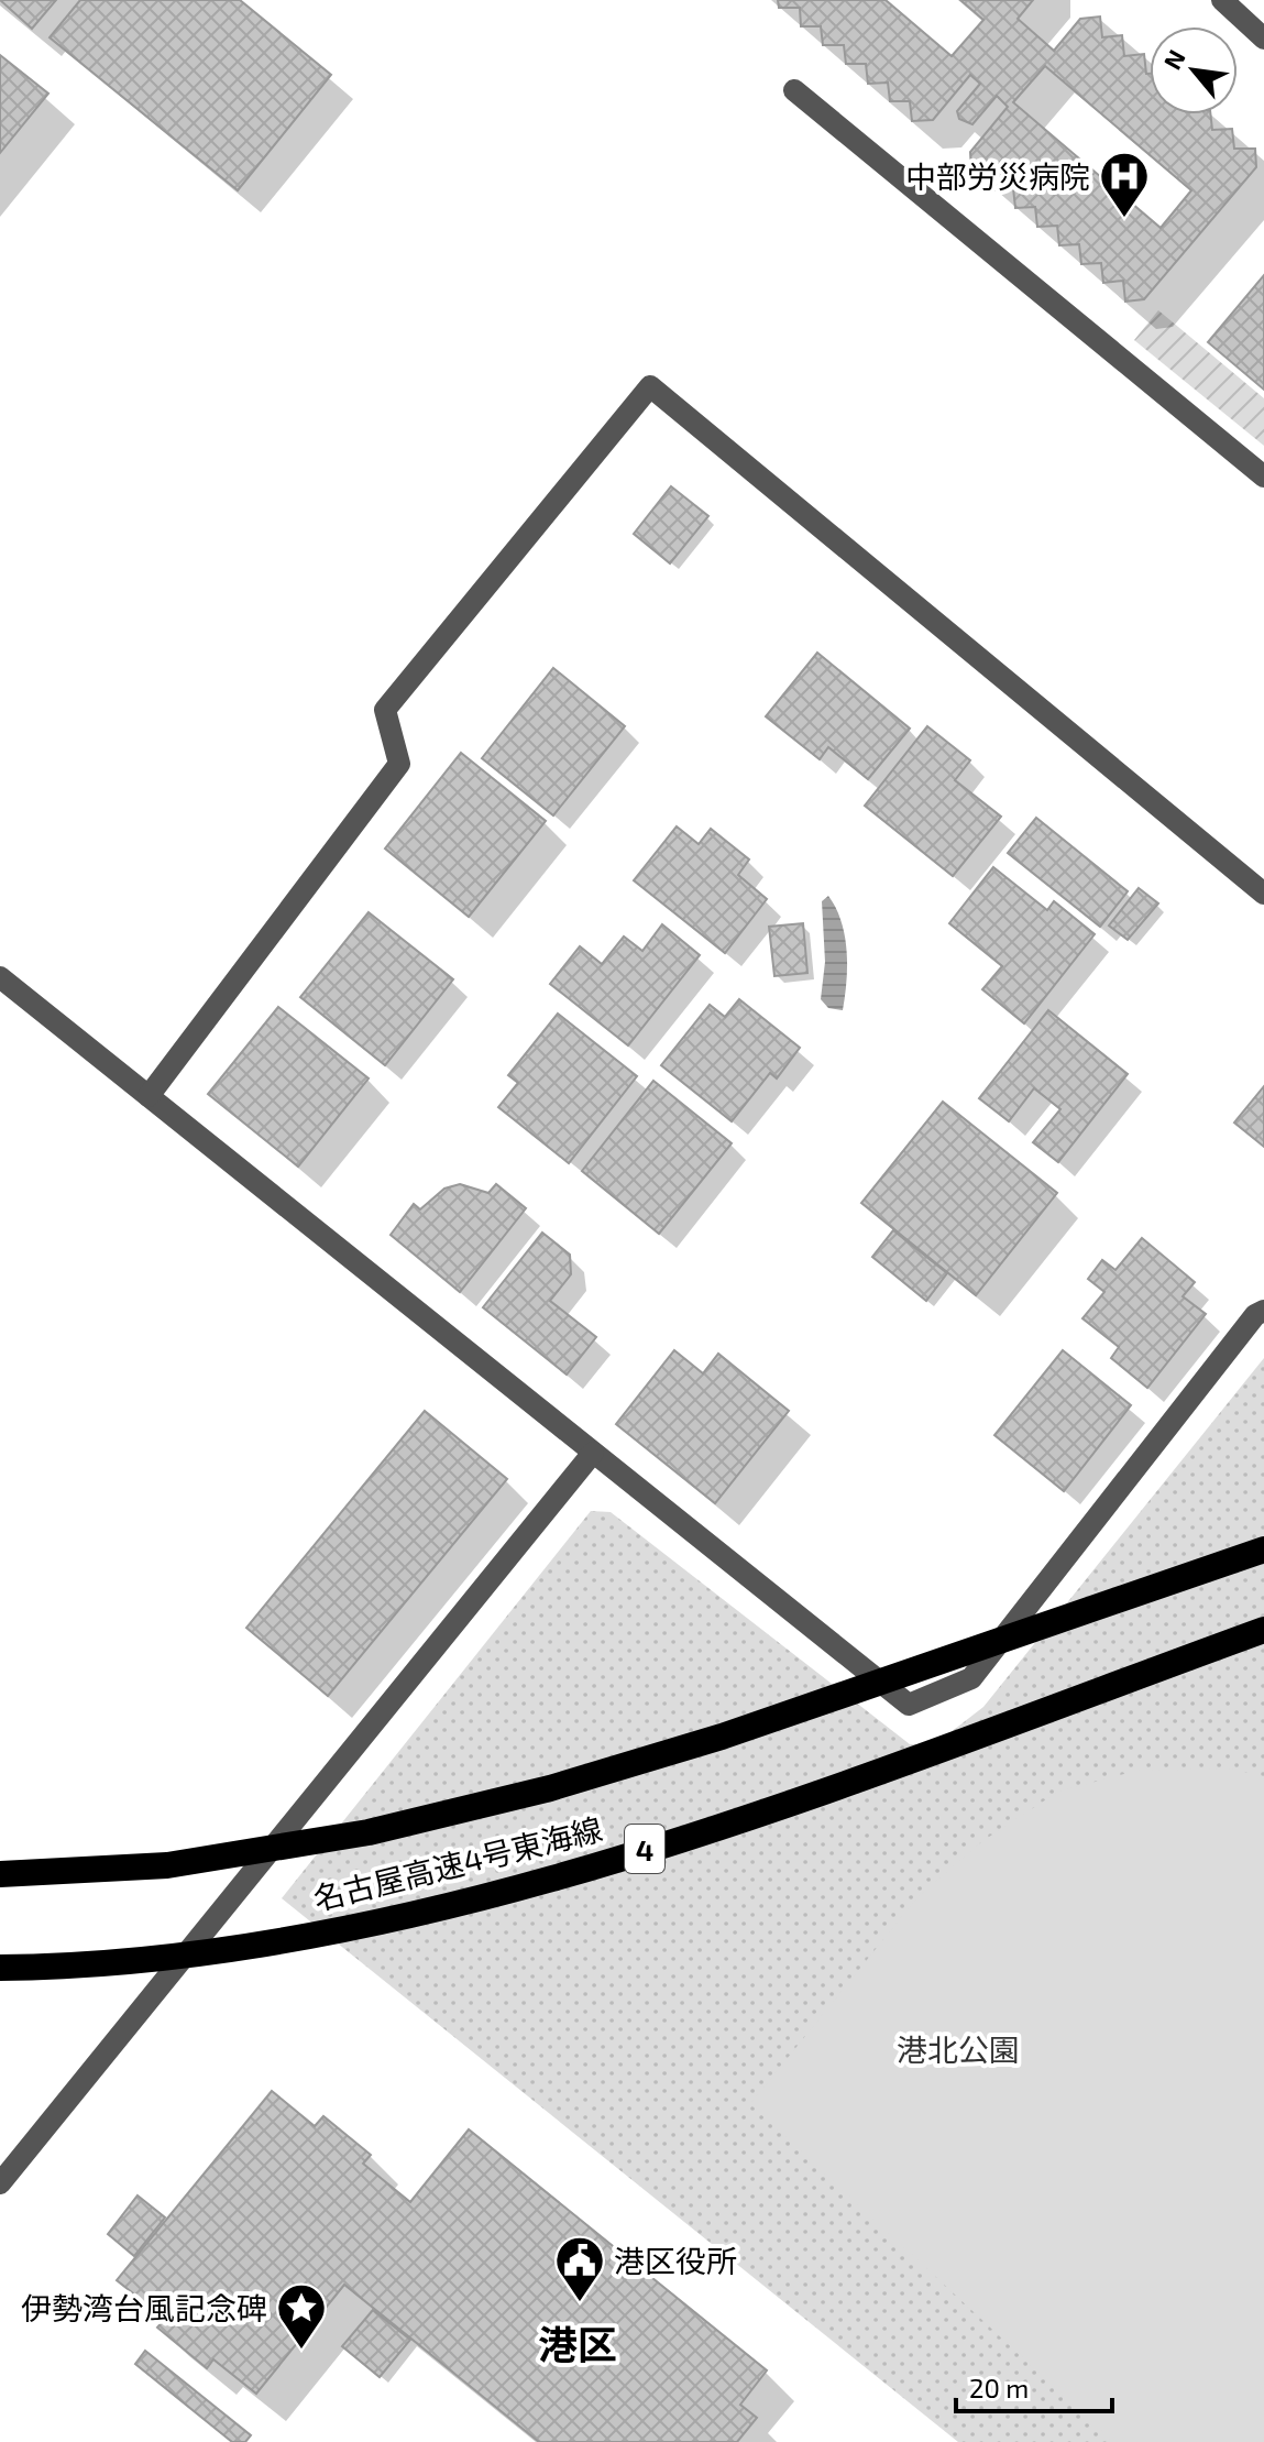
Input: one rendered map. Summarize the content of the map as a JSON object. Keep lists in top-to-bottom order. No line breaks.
{"streets":{"highway":["4","名古屋高速4号東海線"]},"districts":["港区"],"parks":["港北公園"],"places":{"hospital":["中部労災病院"],"public building":["港区役所"],"place":["伊勢湾台風記念碑"]},"scale_bar":"20 m","north":"top left"}
